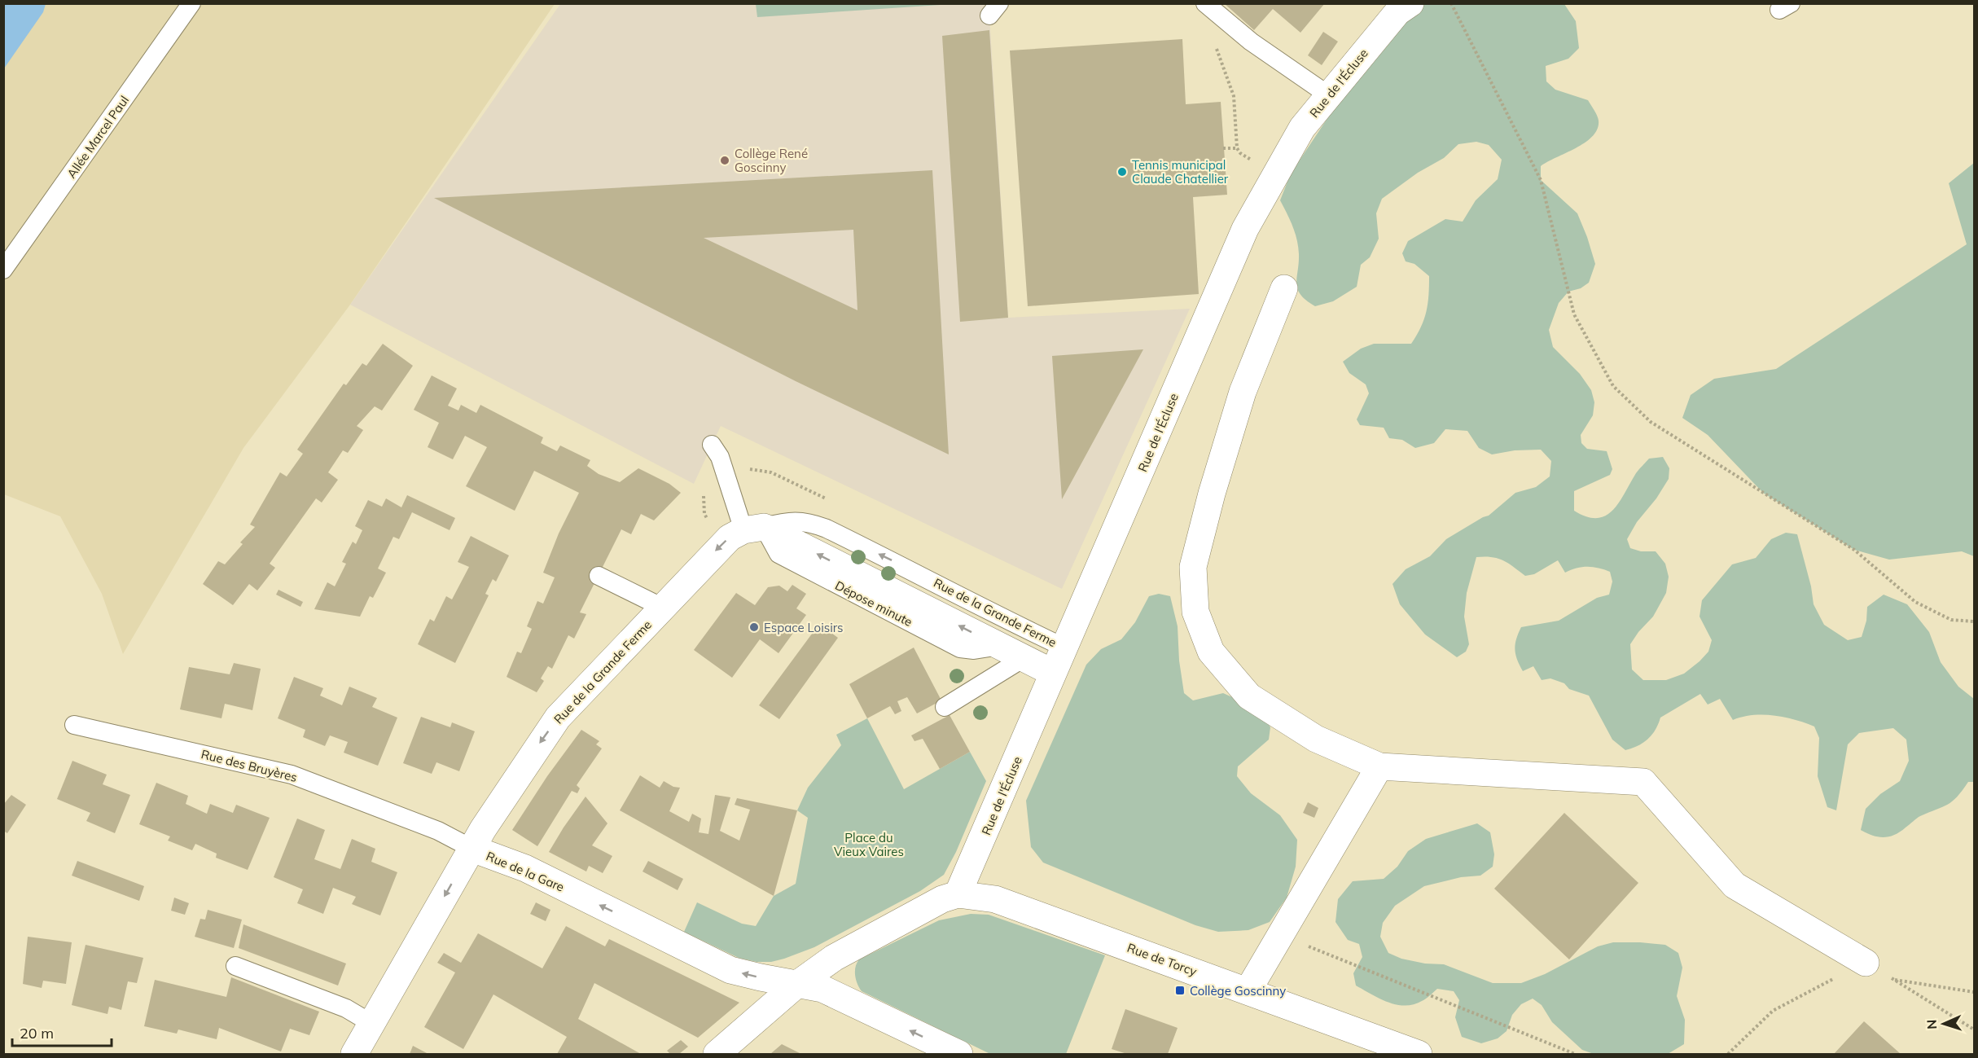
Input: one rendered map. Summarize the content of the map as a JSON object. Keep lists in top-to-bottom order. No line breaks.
{"streets":{"street":["Rue de l'Écluse","Rue de la Grande Ferme","Rue de la Gare","Rue de Torcy"],"lane":["Allée Marcel Paul","Rue des Bruyères"]},"crossings":[["Rue de l'Écluse","Rue de la Grande Ferme"],["Rue de l'Écluse","Rue de Torcy"],["Rue de la Grande Ferme","Rue des Bruyères"],["Rue de la Grande Ferme","Rue de la Gare"],["Rue des Bruyères","Rue de la Gare"]],"one_way":["Rue de la Grande Ferme"],"parks":["Place du Vieux Vaires"],"places":{"other":["Collège René Goscinny","Tennis municipal Claude Chatellier","Espace Loisirs"],"transit":["Collège Goscinny"]},"scale_bar":"20 m","north":"left"}
